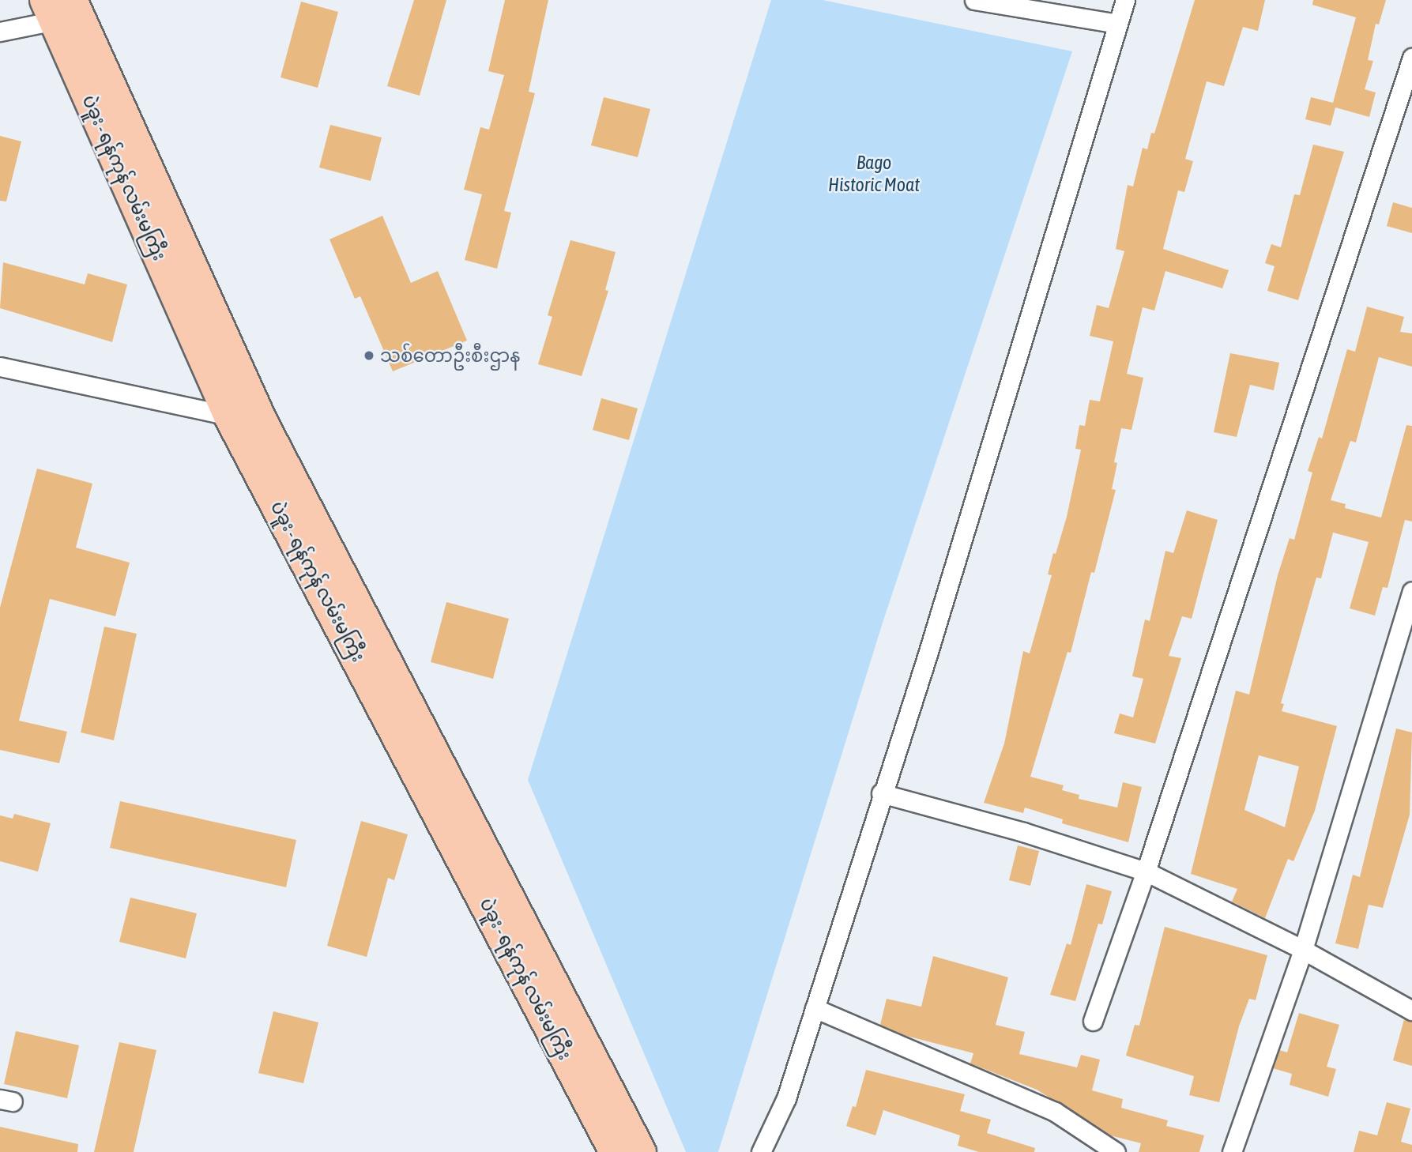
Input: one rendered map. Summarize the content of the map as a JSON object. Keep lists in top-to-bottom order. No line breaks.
{"streets":{"highway":["ပဲခူး - ရန်ကုန် လမ်းမကြီး"]},"water":["Bago Historic Moat"],"places":["သစ်တောဦးစီးဌာန"]}
